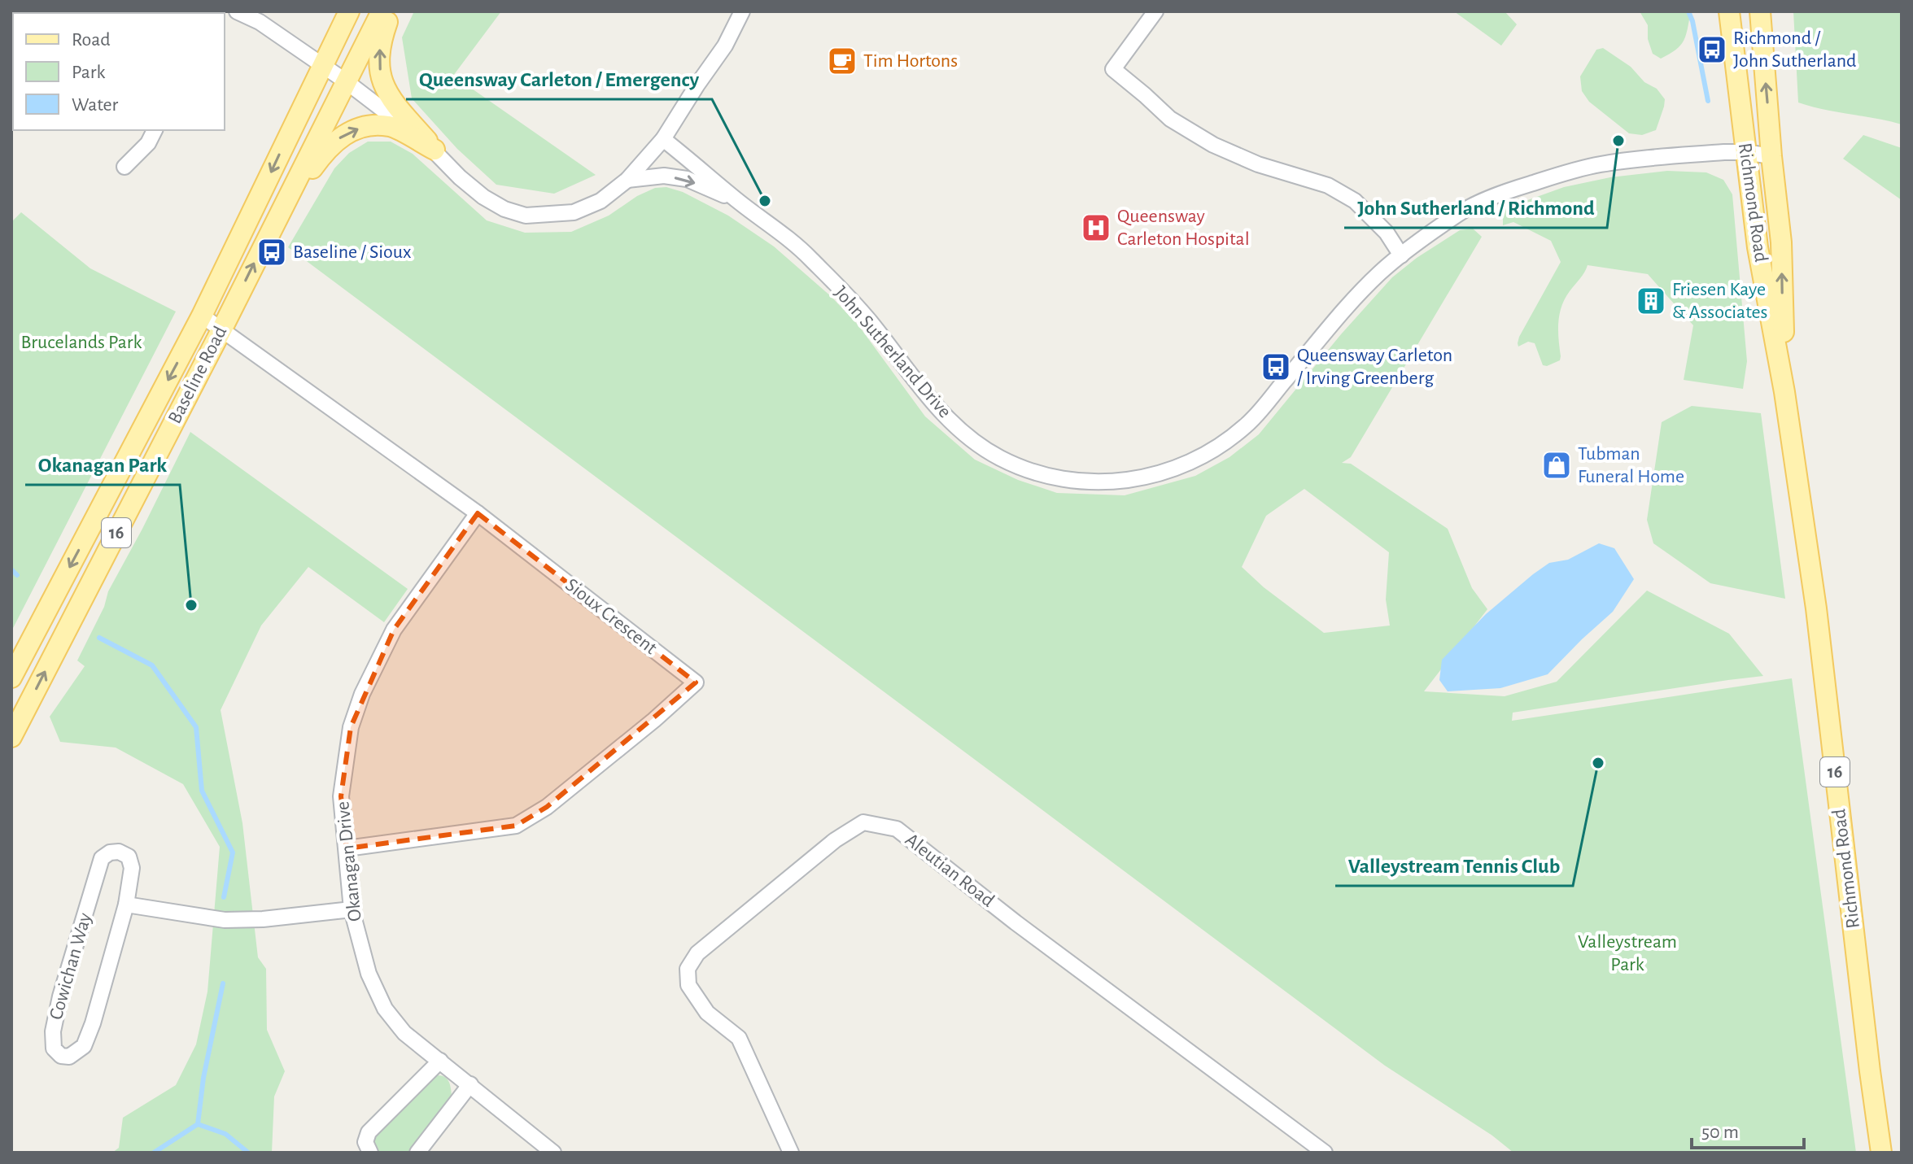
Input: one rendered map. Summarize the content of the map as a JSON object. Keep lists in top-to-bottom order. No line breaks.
{"streets":{"main road":["Richmond Road","Baseline Road","16"],"street":["John Sutherland Drive","Sioux Crescent","Okanagan Drive","Aleutian Road","Cowichan Way"]},"crossings":[["Richmond Road","John Sutherland Drive"],["Baseline Road","Sioux Crescent"],["Sioux Crescent","Okanagan Drive"]],"parks":["Brucelands Park","Valleystream Park"],"places":{"bus stop":["Richmond / John Sutherland","Baseline / Sioux","Queensway Carleton / Irving Greenberg"],"cafe":["Tim Hortons"],"other":["John Sutherland / Richmond","Queensway Carleton / Emergency","Okanagan Park","Valleystream Tennis Club"],"hospital":["Queensway Carleton Hospital"],"building":["Friesen Kaye & Associates"],"shop":["Tubman Funeral Home"]},"legend":["Road","Park","Water"],"scale_bar":"50 m"}
